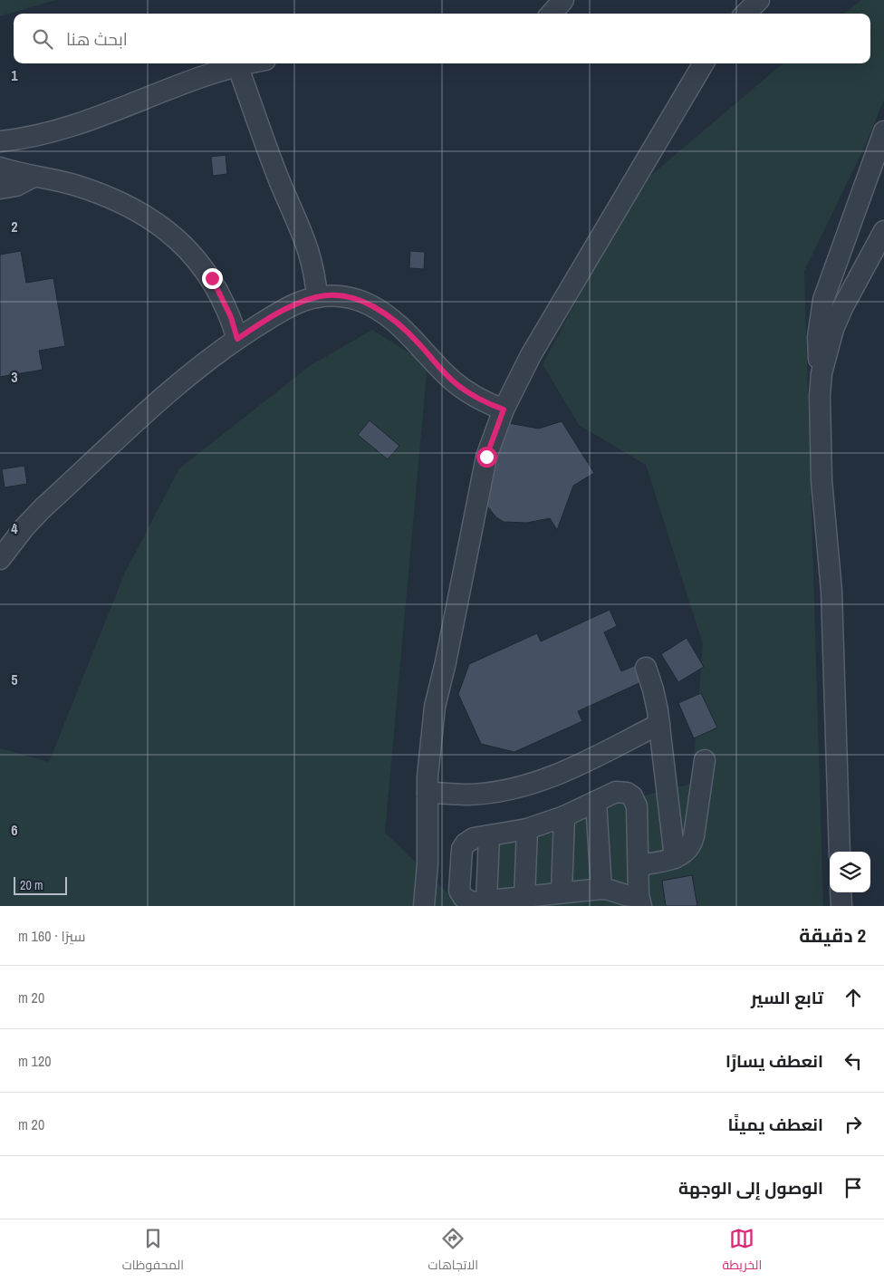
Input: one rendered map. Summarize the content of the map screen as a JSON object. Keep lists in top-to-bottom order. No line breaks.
{"scale_bar":"20 m","page":{"search":"ابحث هنا","scale":"20 m","heading":["2 دقيقة","سيرًا · 160 m"],"list":[["تابع السير","20 m"],["انعطف يسارًا","120 m"],["انعطف يمينًا","20 m"],"الوصول إلى الوجهة"],"nav":["الخريطة","الاتجاهات","المحفوظات"]},"grid":{"rows":["1","2","3","4","5","6"]}}
